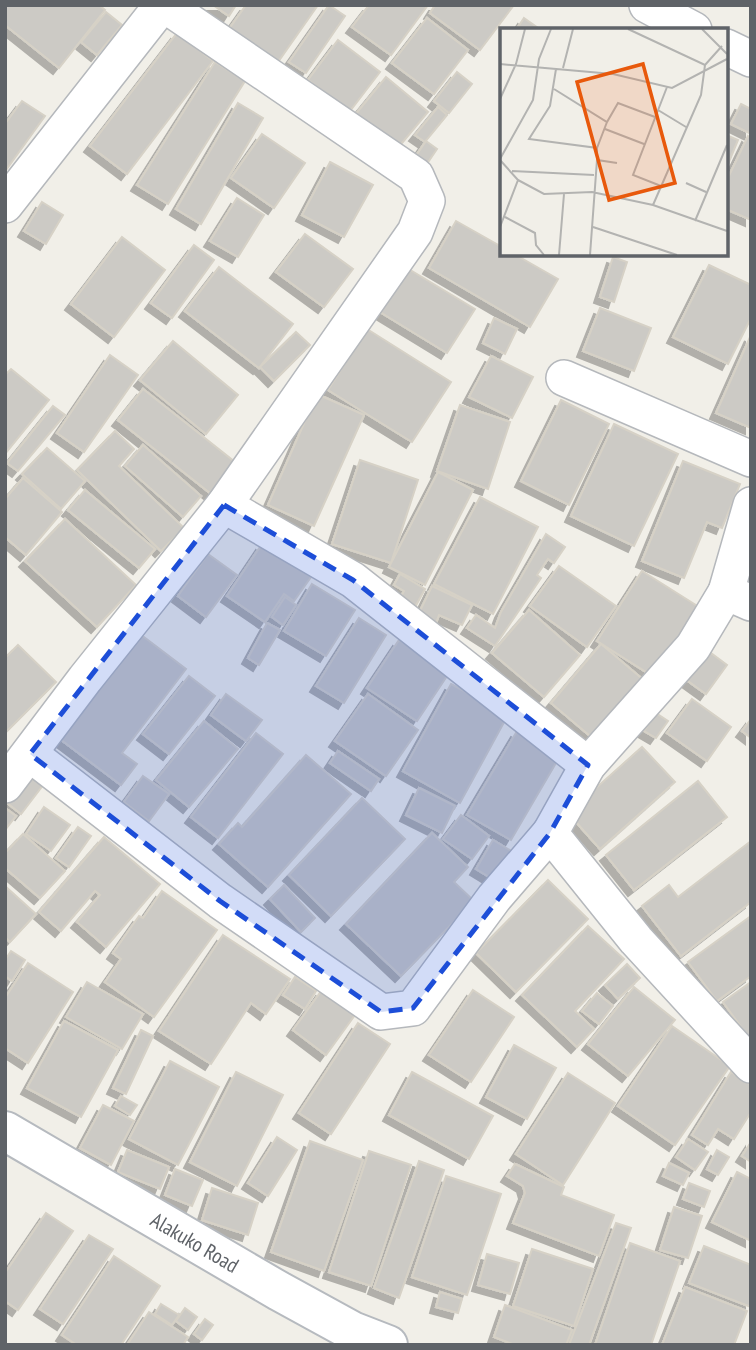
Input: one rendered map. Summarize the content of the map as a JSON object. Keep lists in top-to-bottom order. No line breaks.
{"streets":{"main road":["Alakuko Road"]}}
